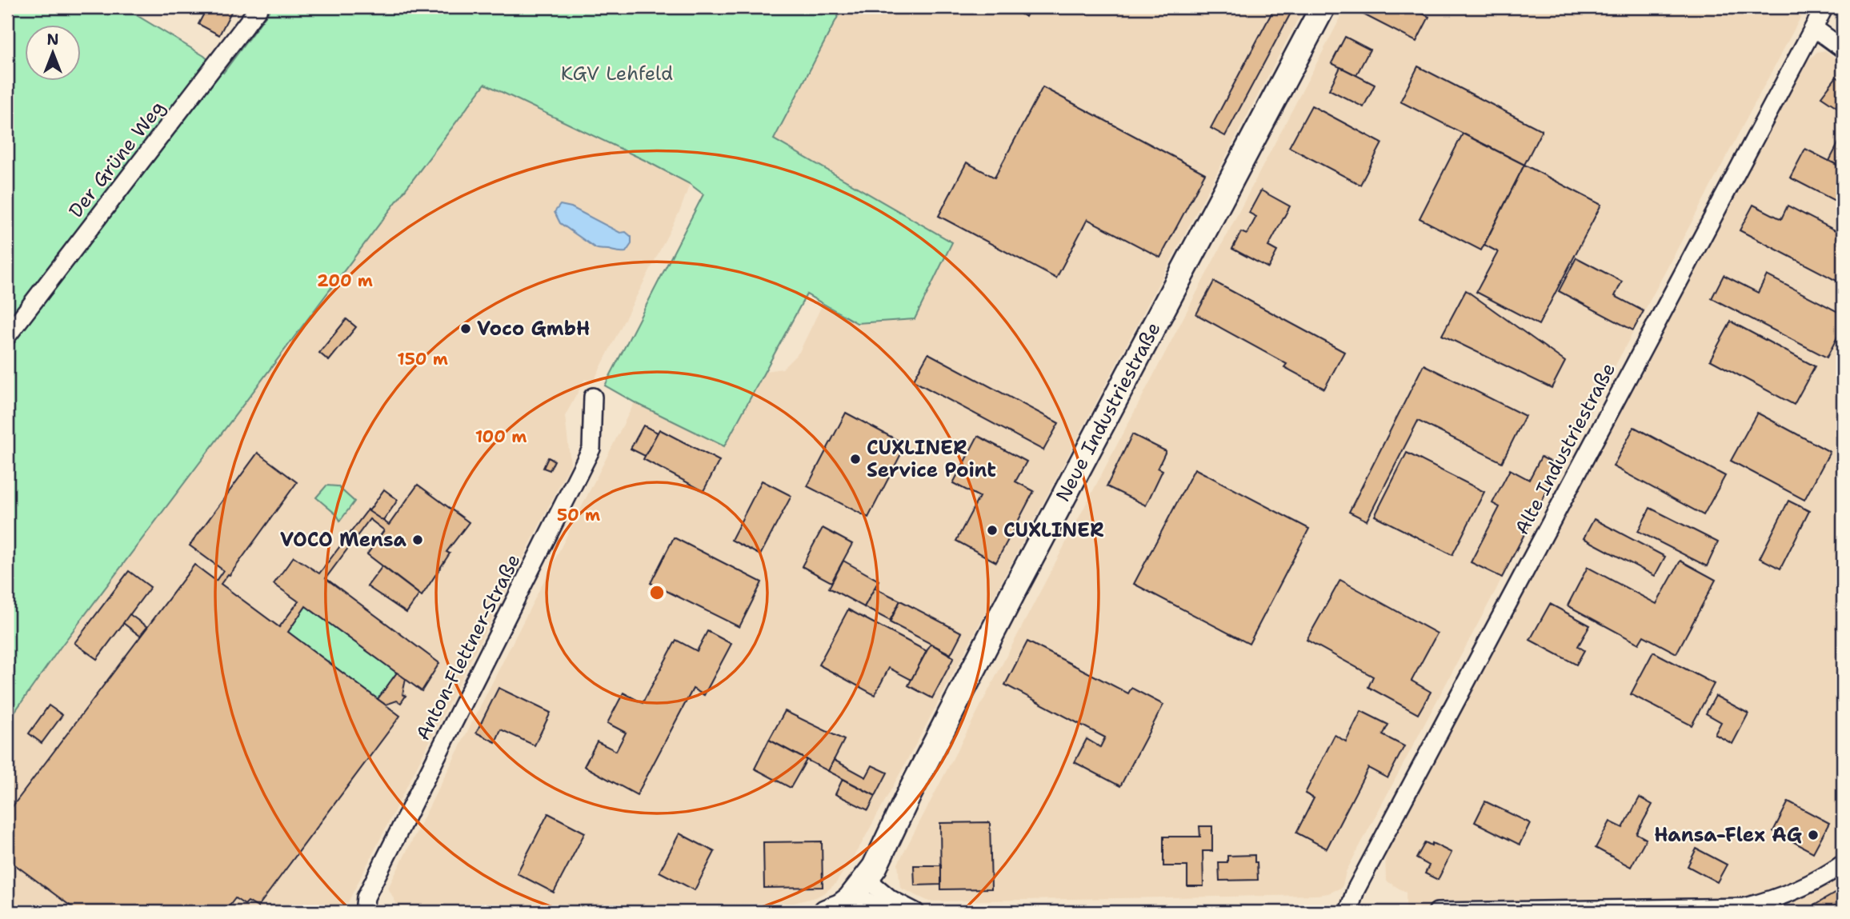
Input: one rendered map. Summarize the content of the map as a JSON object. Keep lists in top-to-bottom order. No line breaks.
{"streets":{"street":["Der Grüne Weg","Neue Industriestraße","Alte Industriestraße","Anton-Flettner-Straße"]},"parks":["KGV Lehfeld"],"places":["Voco GmbH","CUXLINER Service Point","CUXLINER","VOCO Mensa","Hansa-Flex AG"],"north":"top","rings":["200 m","150 m","100 m","50 m"]}
